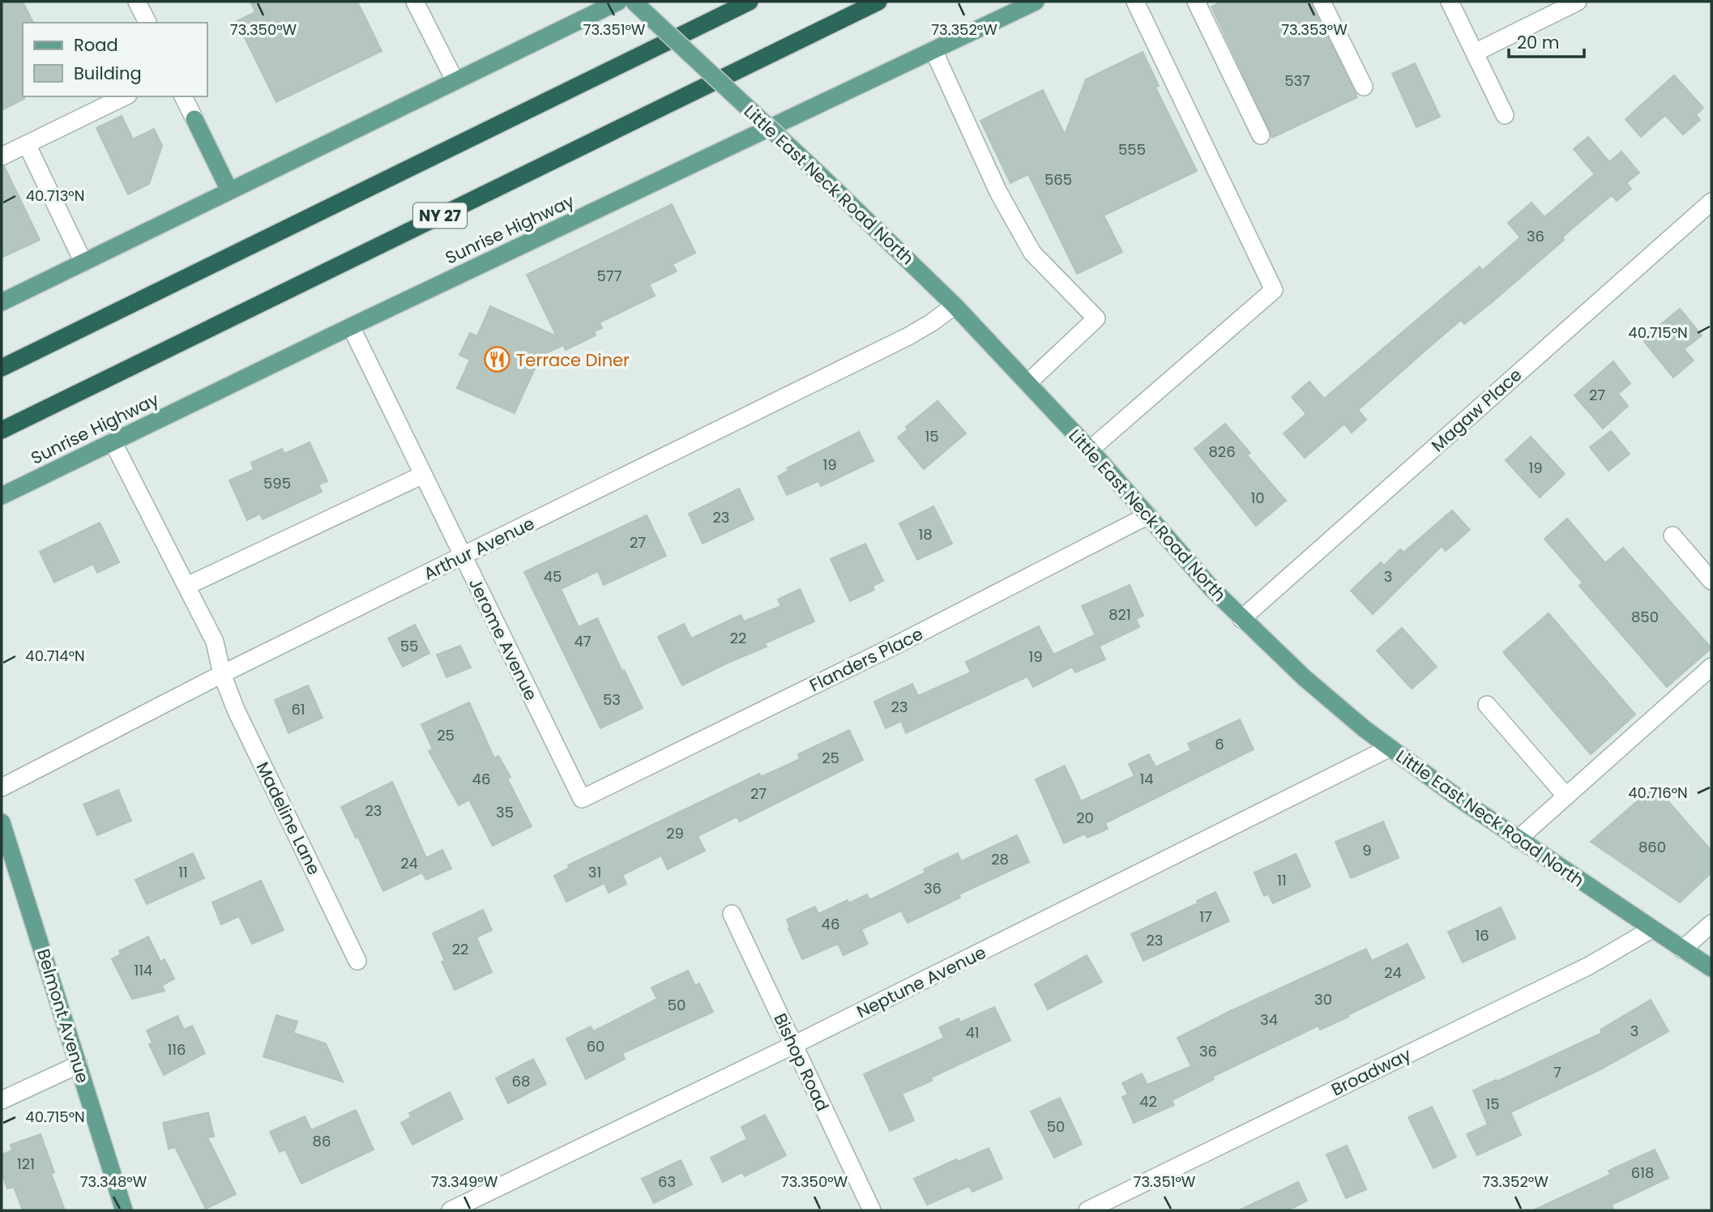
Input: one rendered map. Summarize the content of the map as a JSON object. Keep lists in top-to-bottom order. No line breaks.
{"streets":{"highway":["NY 27"],"main road":["Little East Neck Road North","Sunrise Highway","Belmont Avenue"],"street":["Magaw Place","Arthur Avenue","Jerome Avenue","Flanders Place","Madeline Lane","Neptune Avenue","Bishop Road","Broadway"]},"crossings":[["Little East Neck Road North","Magaw Place"],["Little East Neck Road North","Arthur Avenue"],["Little East Neck Road North","Flanders Place"],["Little East Neck Road North","Neptune Avenue"],["Little East Neck Road North","Broadway"],["Sunrise Highway","Jerome Avenue"],["Sunrise Highway","Madeline Lane"],["Arthur Avenue","Jerome Avenue"],["Arthur Avenue","Madeline Lane"],["Jerome Avenue","Flanders Place"],["Neptune Avenue","Bishop Road"]],"places":{"restaurant":["Terrace Diner"]},"house_numbers":["537","555","565","36","577","27","15","826","19","19","595","10","23","18","27","45","3","821","850","22","47","55","19","53","23","61","25","6","25","46","14","27","23","35","20","29","860","9","28","24","11","31","11","36","17","46","16","23","22","114","24","30","50","34","3","41","60","116","36","7","68","42","15","50","86","121","618","63"],"legend":["Road","Building"],"scale_bar":"20 m","coordinates":["73.350°W","73.351°W","73.352°W","73.353°W","40.713°N","40.715°N","40.714°N","40.716°N","73.348°W","73.349°W"]}
